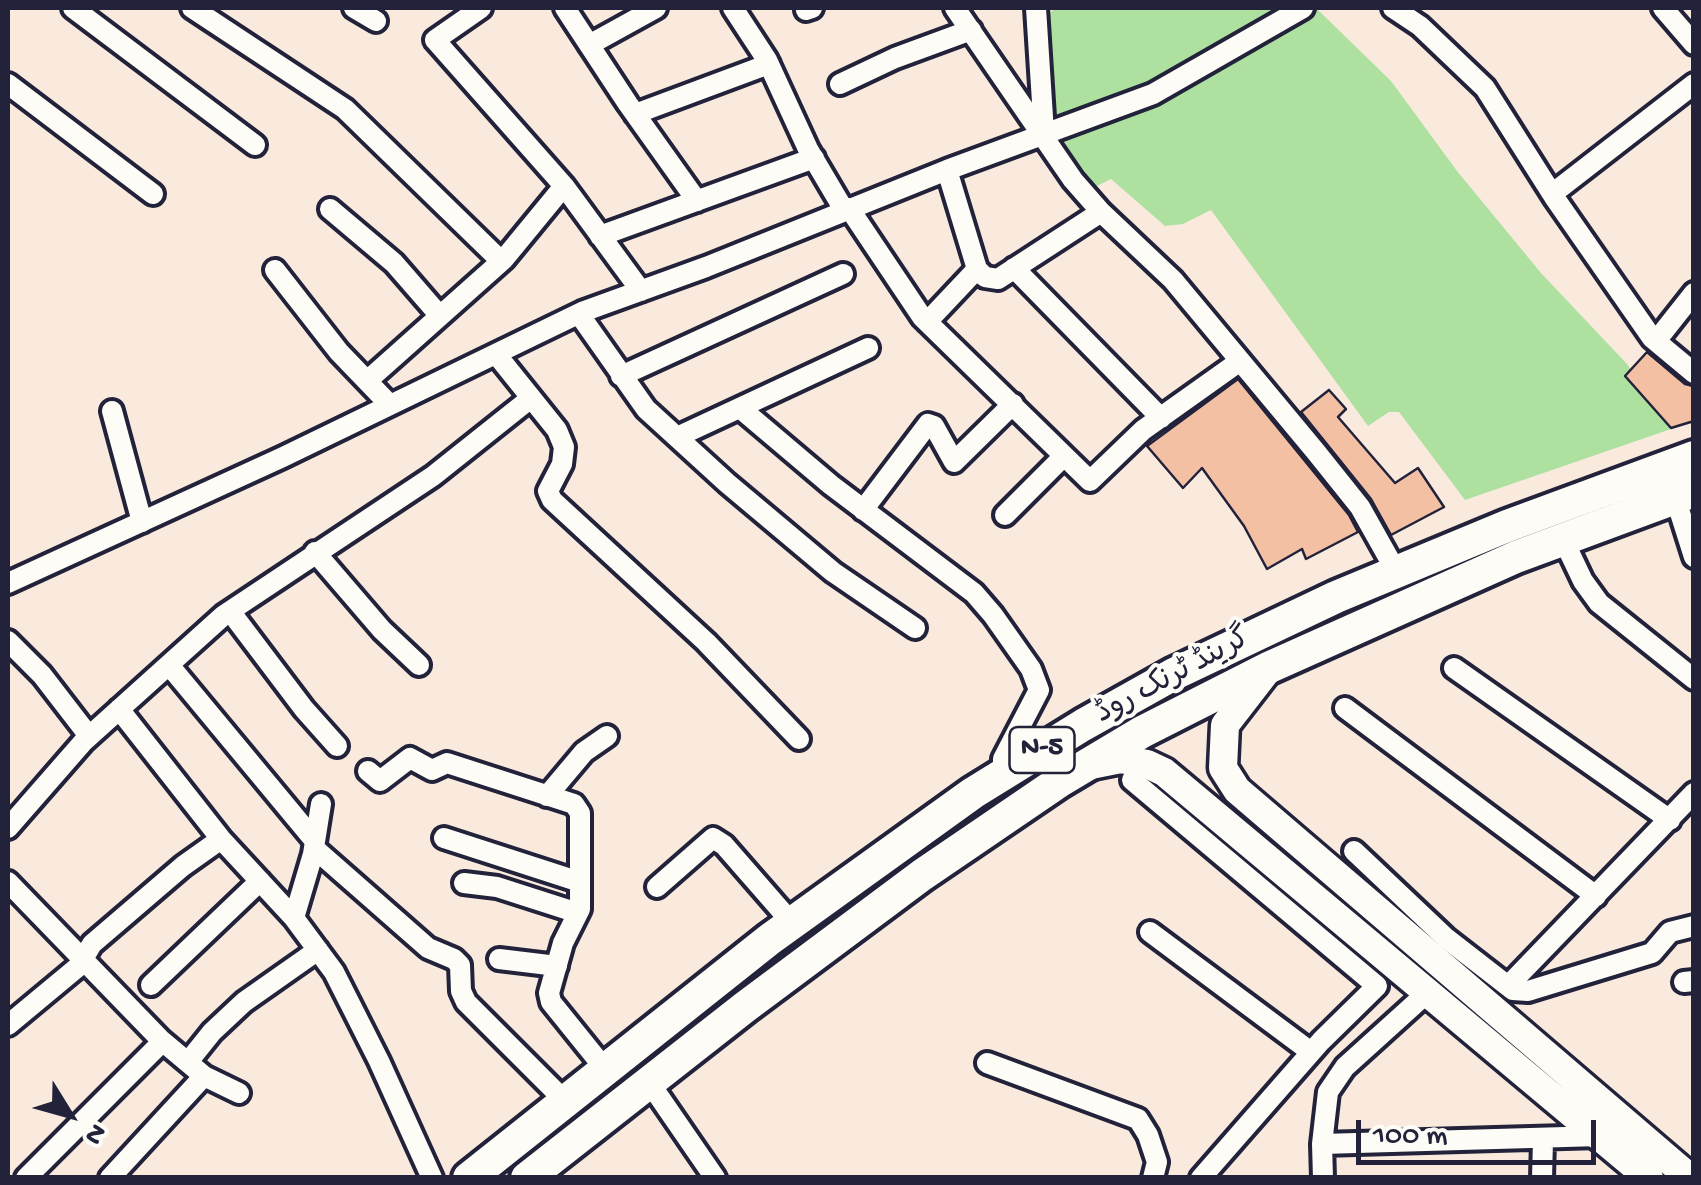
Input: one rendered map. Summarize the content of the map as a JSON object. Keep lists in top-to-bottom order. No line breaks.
{"streets":{"highway":["گرینڈ ٹرنک روڈ","N-5"]},"scale_bar":"100 m","north":"bottom right"}
